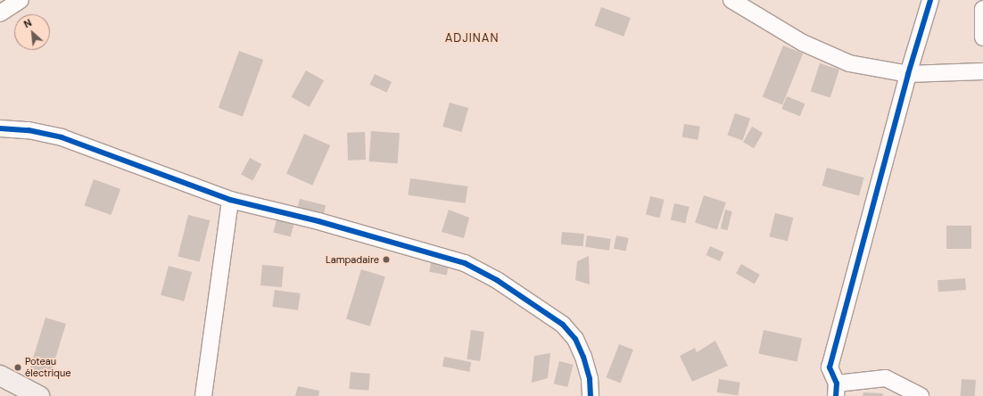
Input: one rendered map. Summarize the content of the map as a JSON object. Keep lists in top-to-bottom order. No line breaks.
{"districts":["ADJINAN"],"places":["Lampadaire","Poteau électrique"],"north":"top left"}
